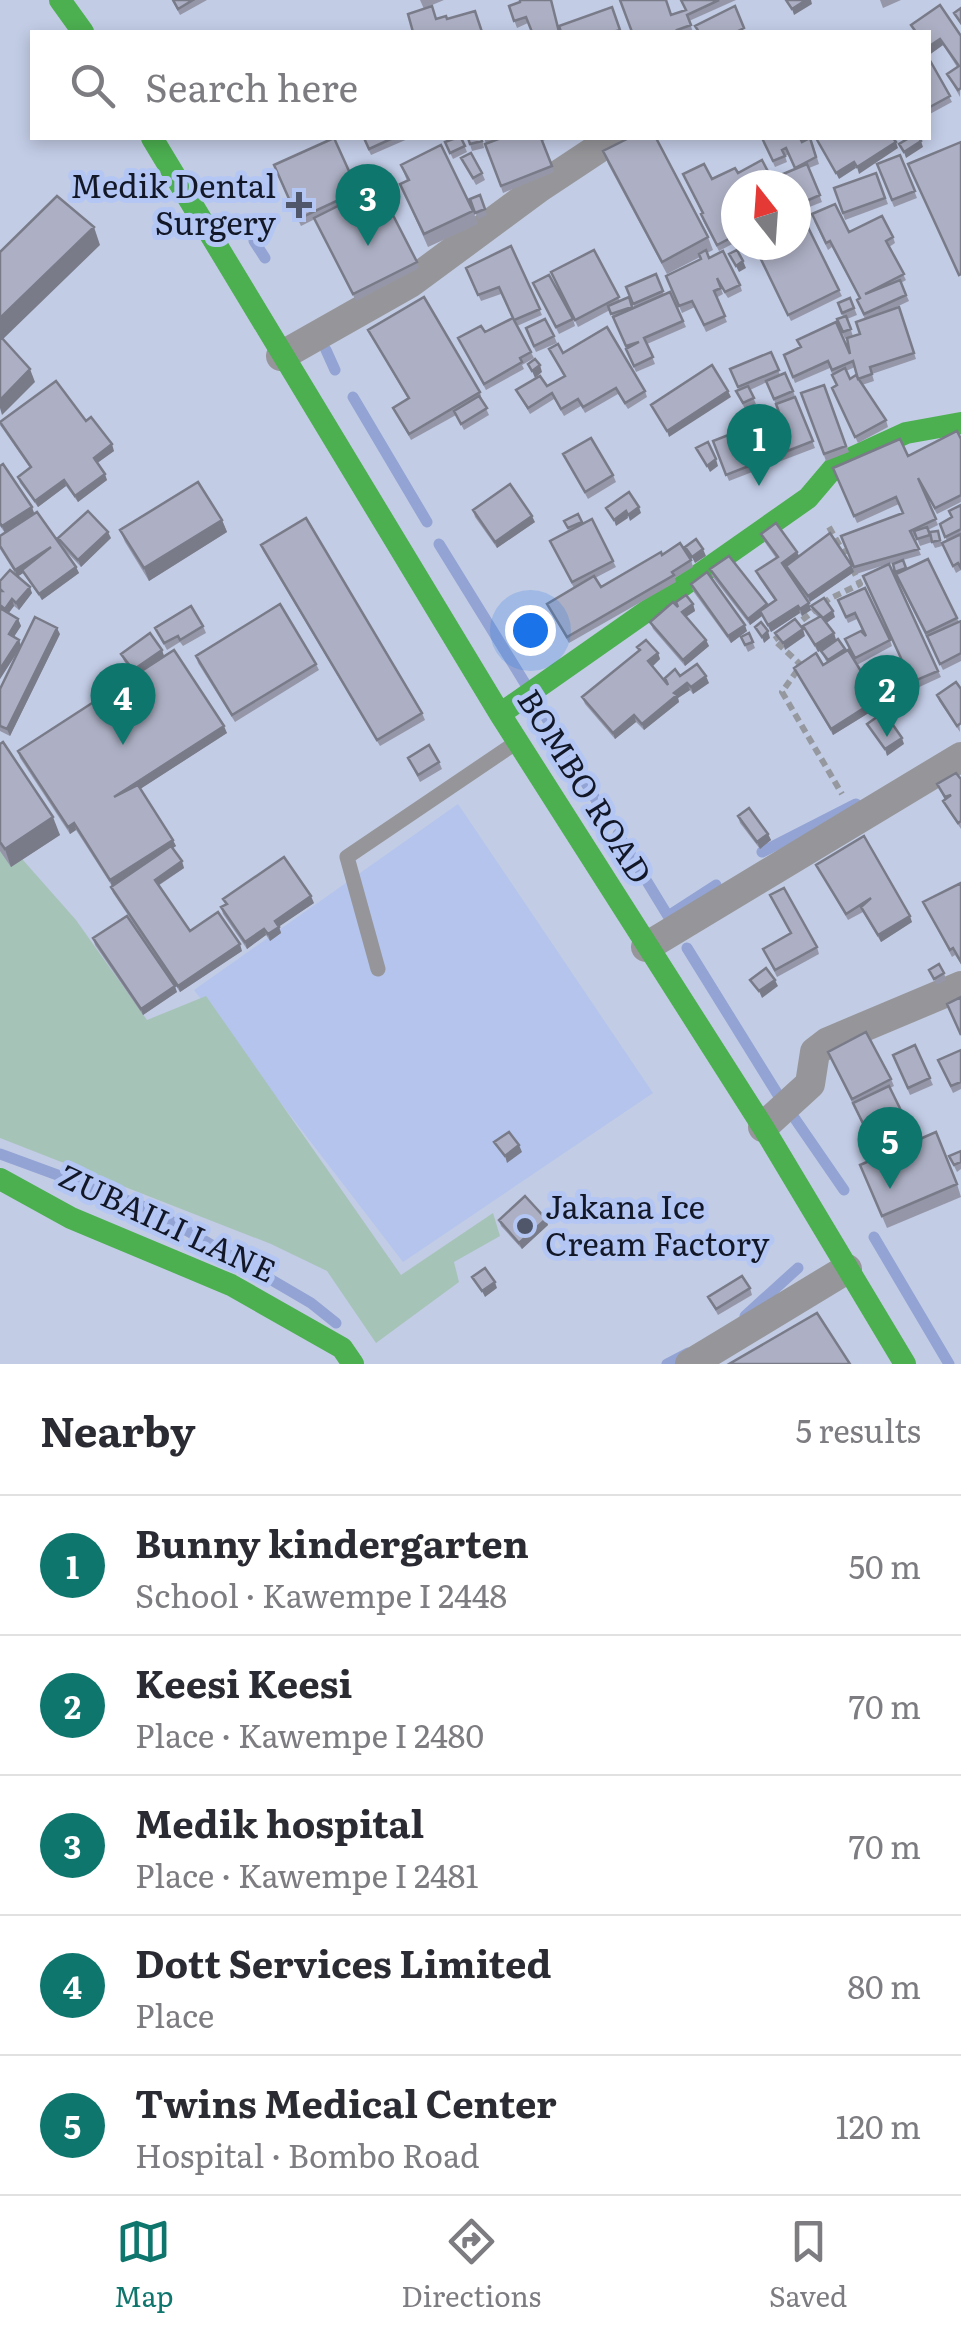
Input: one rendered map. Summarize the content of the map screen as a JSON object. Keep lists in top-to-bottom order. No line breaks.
{"streets":{"main road":["BOMBO ROAD","ZUBAILI LANE"]},"places":{"health":["Medik Dental Surgery"],"other":["Jakana Ice Cream Factory"]},"north":"top","page":{"search":"Search here","pins":["3","1","2","4","5"],"heading":["Nearby","5 results"],"list":[{"mark":"1","name":"Bunny kindergarten","note":"School · Kawempe I 2448","value":"50 m"},{"mark":"2","name":"Keesi Keesi","note":"Place · Kawempe I 2480","value":"70 m"},{"mark":"3","name":"Medik hospital","note":"Place · Kawempe I 2481","value":"70 m"},{"mark":"4","name":"Dott Services Limited","note":"Place","value":"80 m"},{"mark":"5","name":"Twins Medical Center","note":"Hospital · Bombo Road","value":"120 m"}],"nav":["Map","Directions","Saved"]}}
